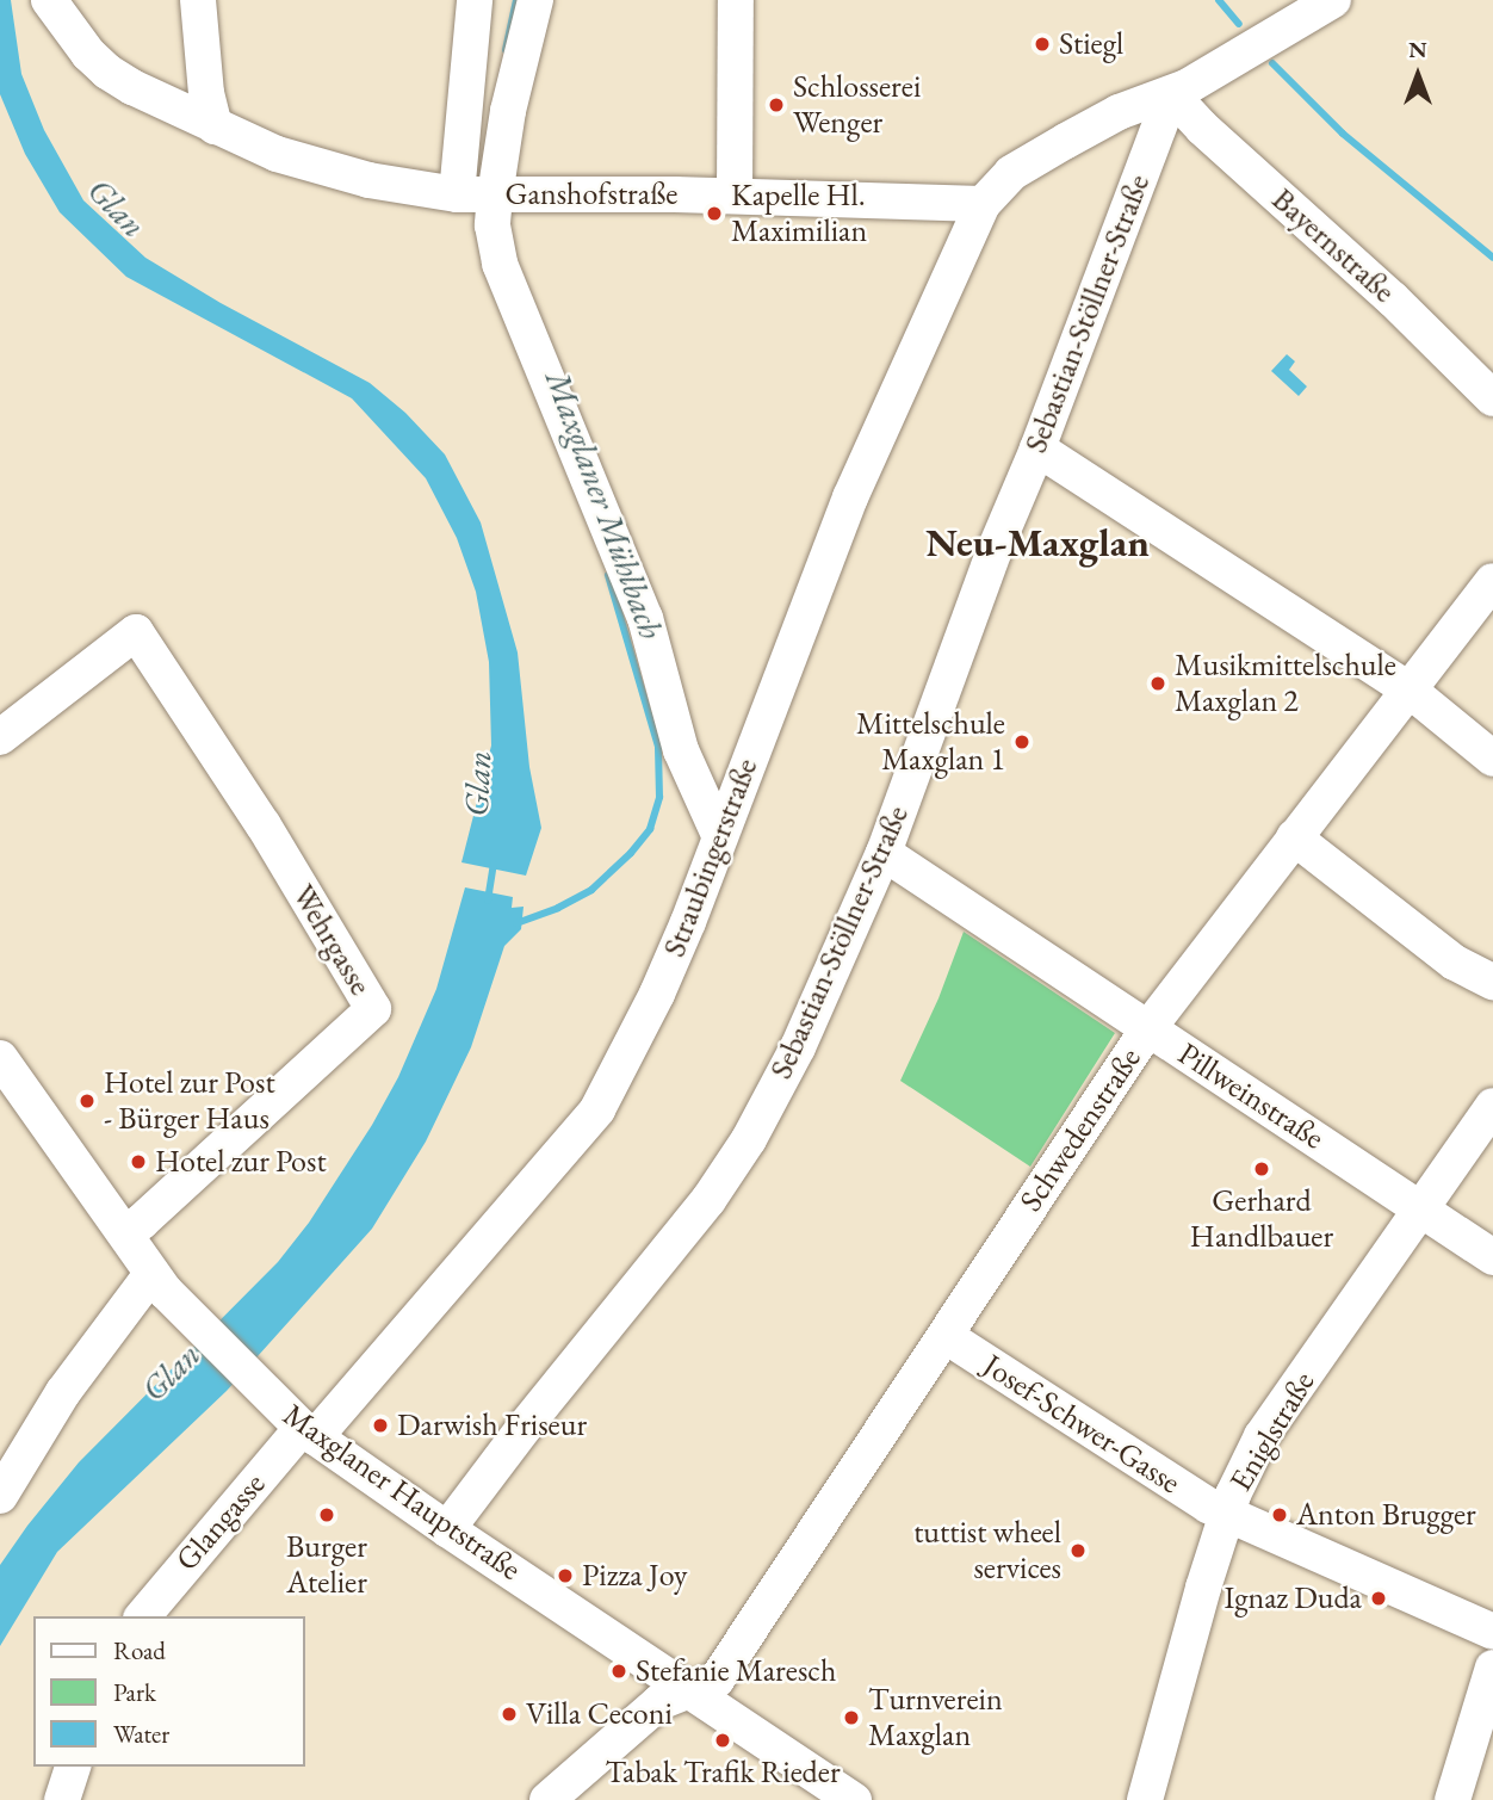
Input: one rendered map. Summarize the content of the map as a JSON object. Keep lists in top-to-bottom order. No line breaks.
{"streets":{"street":["Ganshofstraße","Bayernstraße","Sebastian-Stöllner-Straße","Straubingerstraße","Wehrgasse","Pillweinstraße","Schwedenstraße","Josef-Schwer-Gasse","Eniglstraße","Maxglaner Hauptstraße","Glangasse"]},"crossings":[["Ganshofstraße","Straubingerstraße"],["Bayernstraße","Sebastian-Stöllner-Straße"],["Sebastian-Stöllner-Straße","Pillweinstraße"],["Sebastian-Stöllner-Straße","Maxglaner Hauptstraße"],["Straubingerstraße","Maxglaner Hauptstraße"],["Straubingerstraße","Glangasse"],["Wehrgasse","Maxglaner Hauptstraße"],["Pillweinstraße","Schwedenstraße"],["Pillweinstraße","Eniglstraße"],["Schwedenstraße","Josef-Schwer-Gasse"],["Schwedenstraße","Maxglaner Hauptstraße"],["Josef-Schwer-Gasse","Eniglstraße"],["Maxglaner Hauptstraße","Glangasse"]],"districts":["Neu-Maxglan"],"water":["Glan","Maxglaner Mühlbach"],"places":["Stiegl","Schlosserei Wenger","Kapelle Hl. Maximilian","Musikmittelschule Maxglan 2","Mittelschule Maxglan 1","Hotel zur Post - Bürger Haus","Hotel zur Post","Gerhard Handlbauer","Darwish Friseur","Burger Atelier","Anton Brugger","tuttist wheel services","Pizza Joy","Ignaz Duda","Stefanie Maresch","Villa Ceconi","Turnverein Maxglan","Tabak Trafik Rieder"],"legend":["Road","Park","Water"],"north":"top"}
